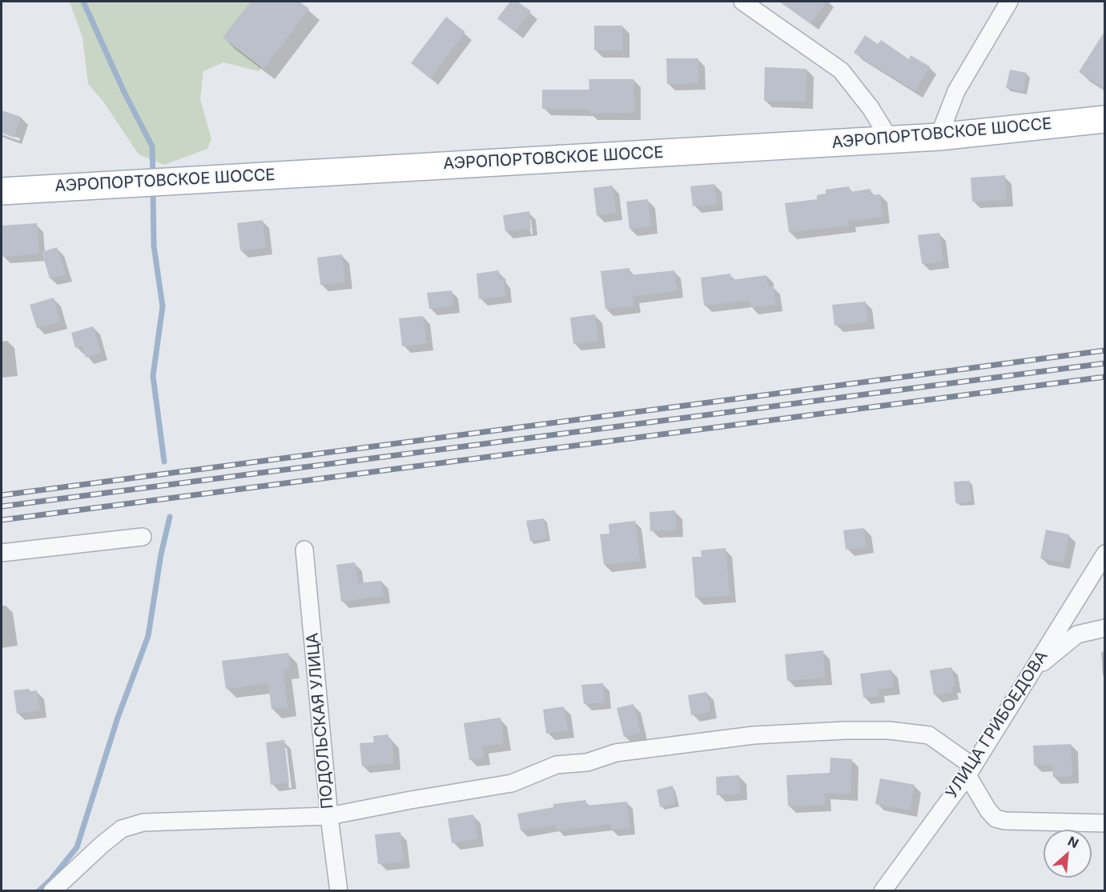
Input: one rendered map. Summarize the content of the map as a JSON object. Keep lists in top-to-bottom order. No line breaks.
{"streets":{"main road":["АЭРОПОРТОВСКОЕ ШОССЕ"],"street":["ПОДОЛЬСКАЯ УЛИЦА","УЛИЦА ГРИБОЕДОВА"]},"north":"top right"}
